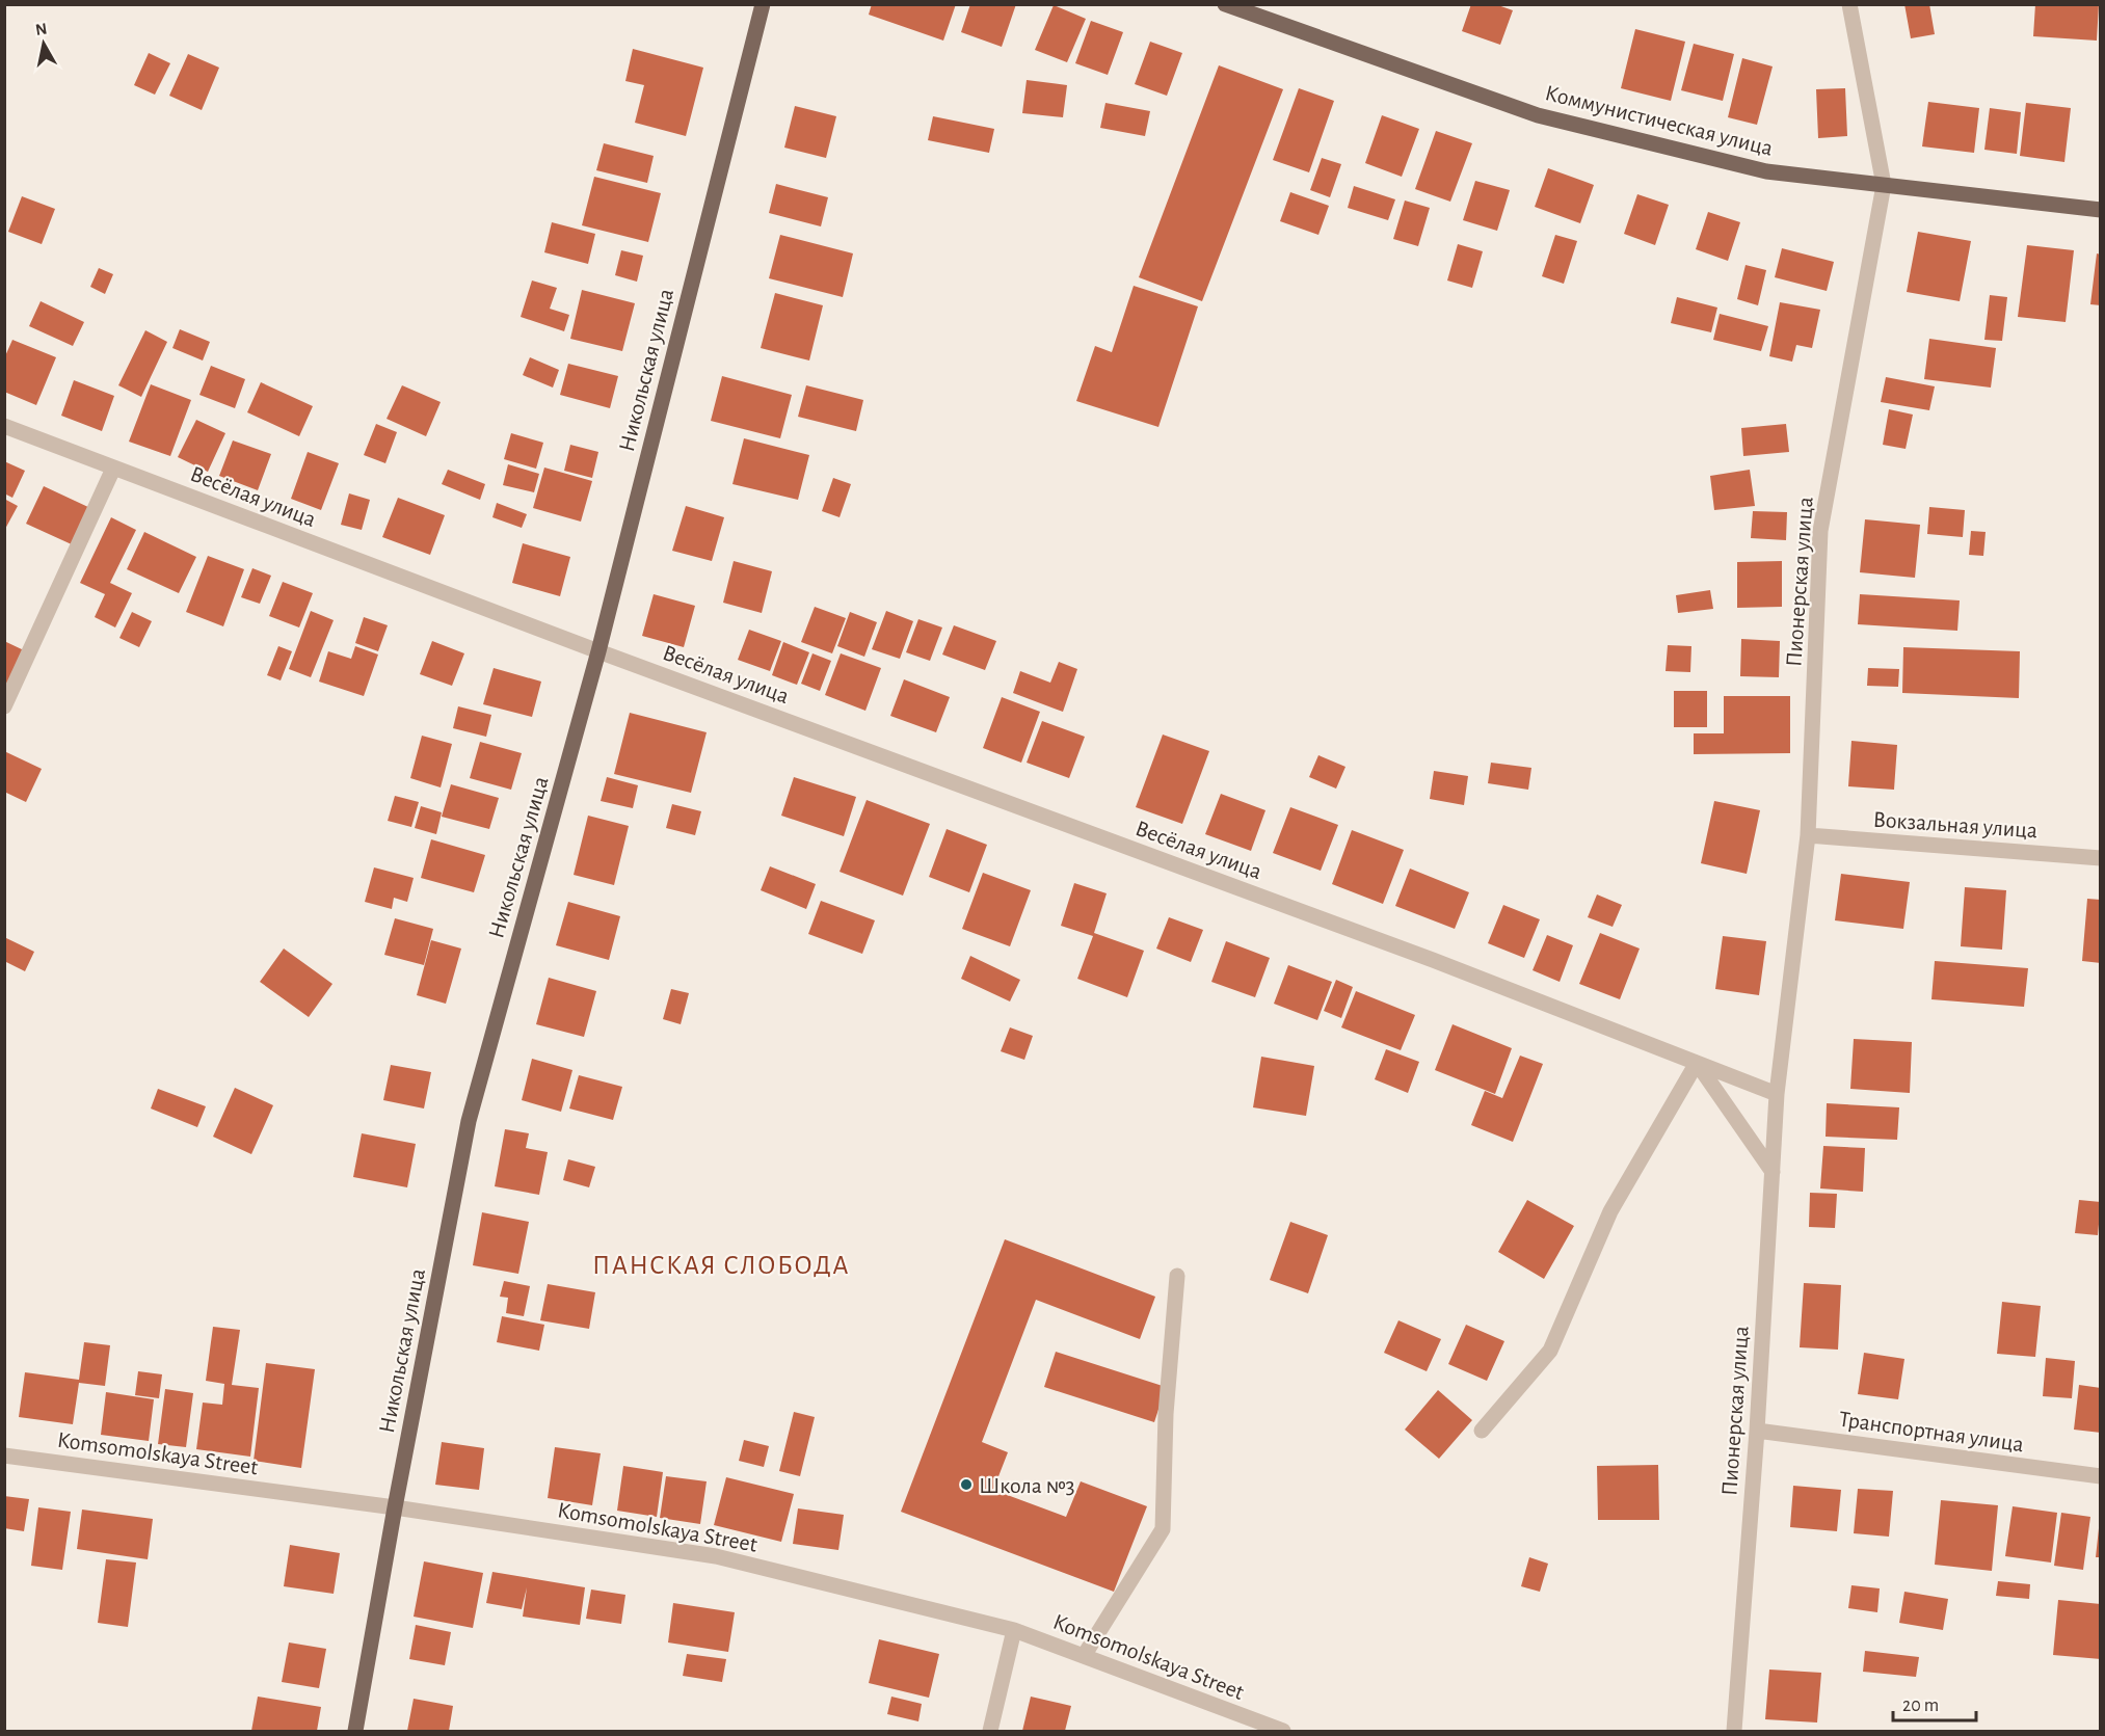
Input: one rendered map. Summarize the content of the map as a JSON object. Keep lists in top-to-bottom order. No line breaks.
{"streets":{"main road":["Коммунистическая улица","Никольская улица"],"street":["Весёлая улица","Пионерская улица","Вокзальная улица","Транспортная улица","Komsomolskaya Street"]},"crossings":[["Коммунистическая улица","Пионерская улица"],["Никольская улица","Весёлая улица"],["Никольская улица","Komsomolskaya Street"],["Пионерская улица","Вокзальная улица"],["Пионерская улица","Транспортная улица"]],"districts":["ПАНСКАЯ СЛОБОДА"],"places":["Школа №3"],"scale_bar":"20 m","north":"top"}
